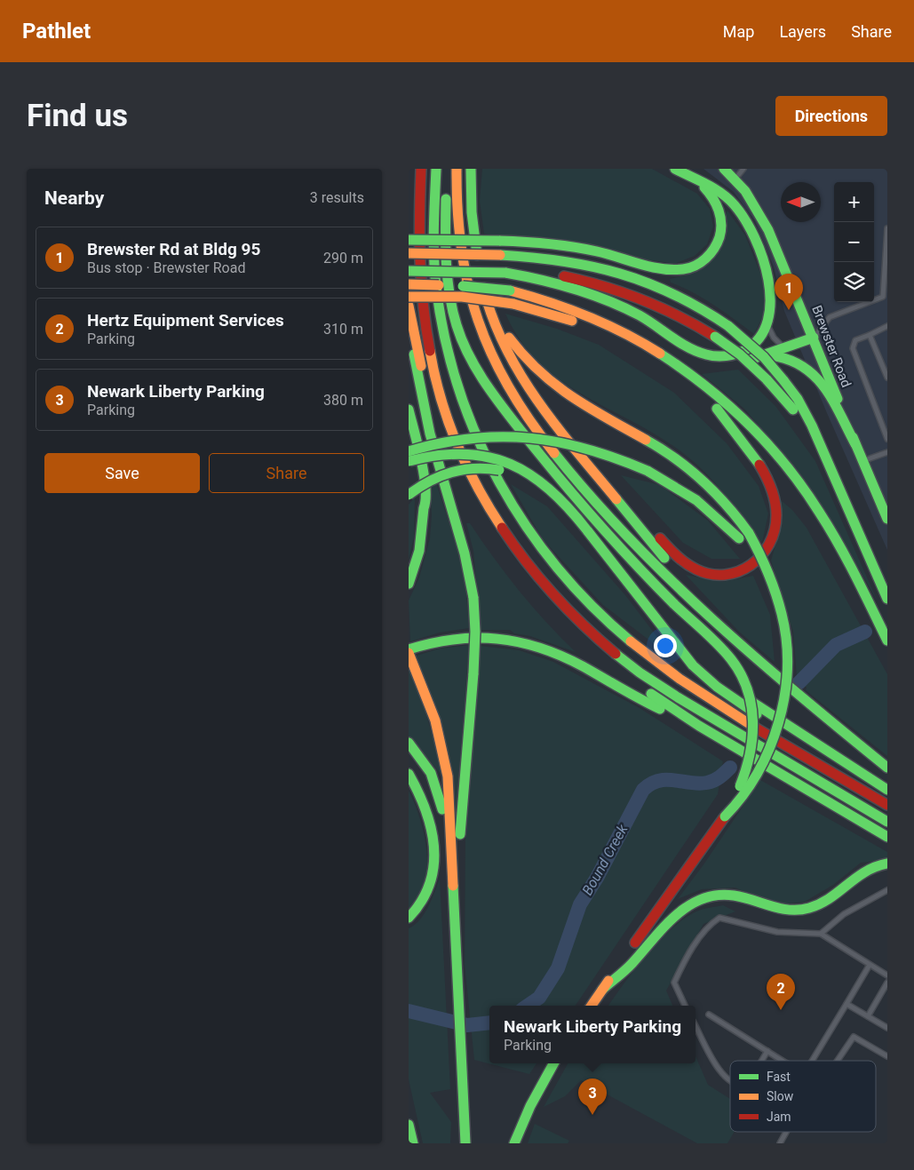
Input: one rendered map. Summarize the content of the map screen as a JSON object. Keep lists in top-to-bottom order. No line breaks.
{"streets":{"main road":["Brewster Road"]},"water":["Bound Creek"],"legend":["Fast","Slow","Jam"],"north":"left","page":{"header":"Pathlet","nav":["Map","Layers","Share"],"buttons":["Directions",["Save","Share"]],"title":"Find us","heading":["Nearby","3 results"],"map_buttons":["+","−"],"list":[{"mark":"1","name":"Brewster Rd at Bldg 95","note":"Bus stop · Brewster Road","value":"290 m"},{"mark":"2","name":"Hertz Equipment Services","note":"Parking","value":"310 m"},{"mark":"3","name":"Newark Liberty Parking","note":"Parking","value":"380 m"}],"pins":["1","2","3"],"popup":["Newark Liberty Parking","Parking"]}}
